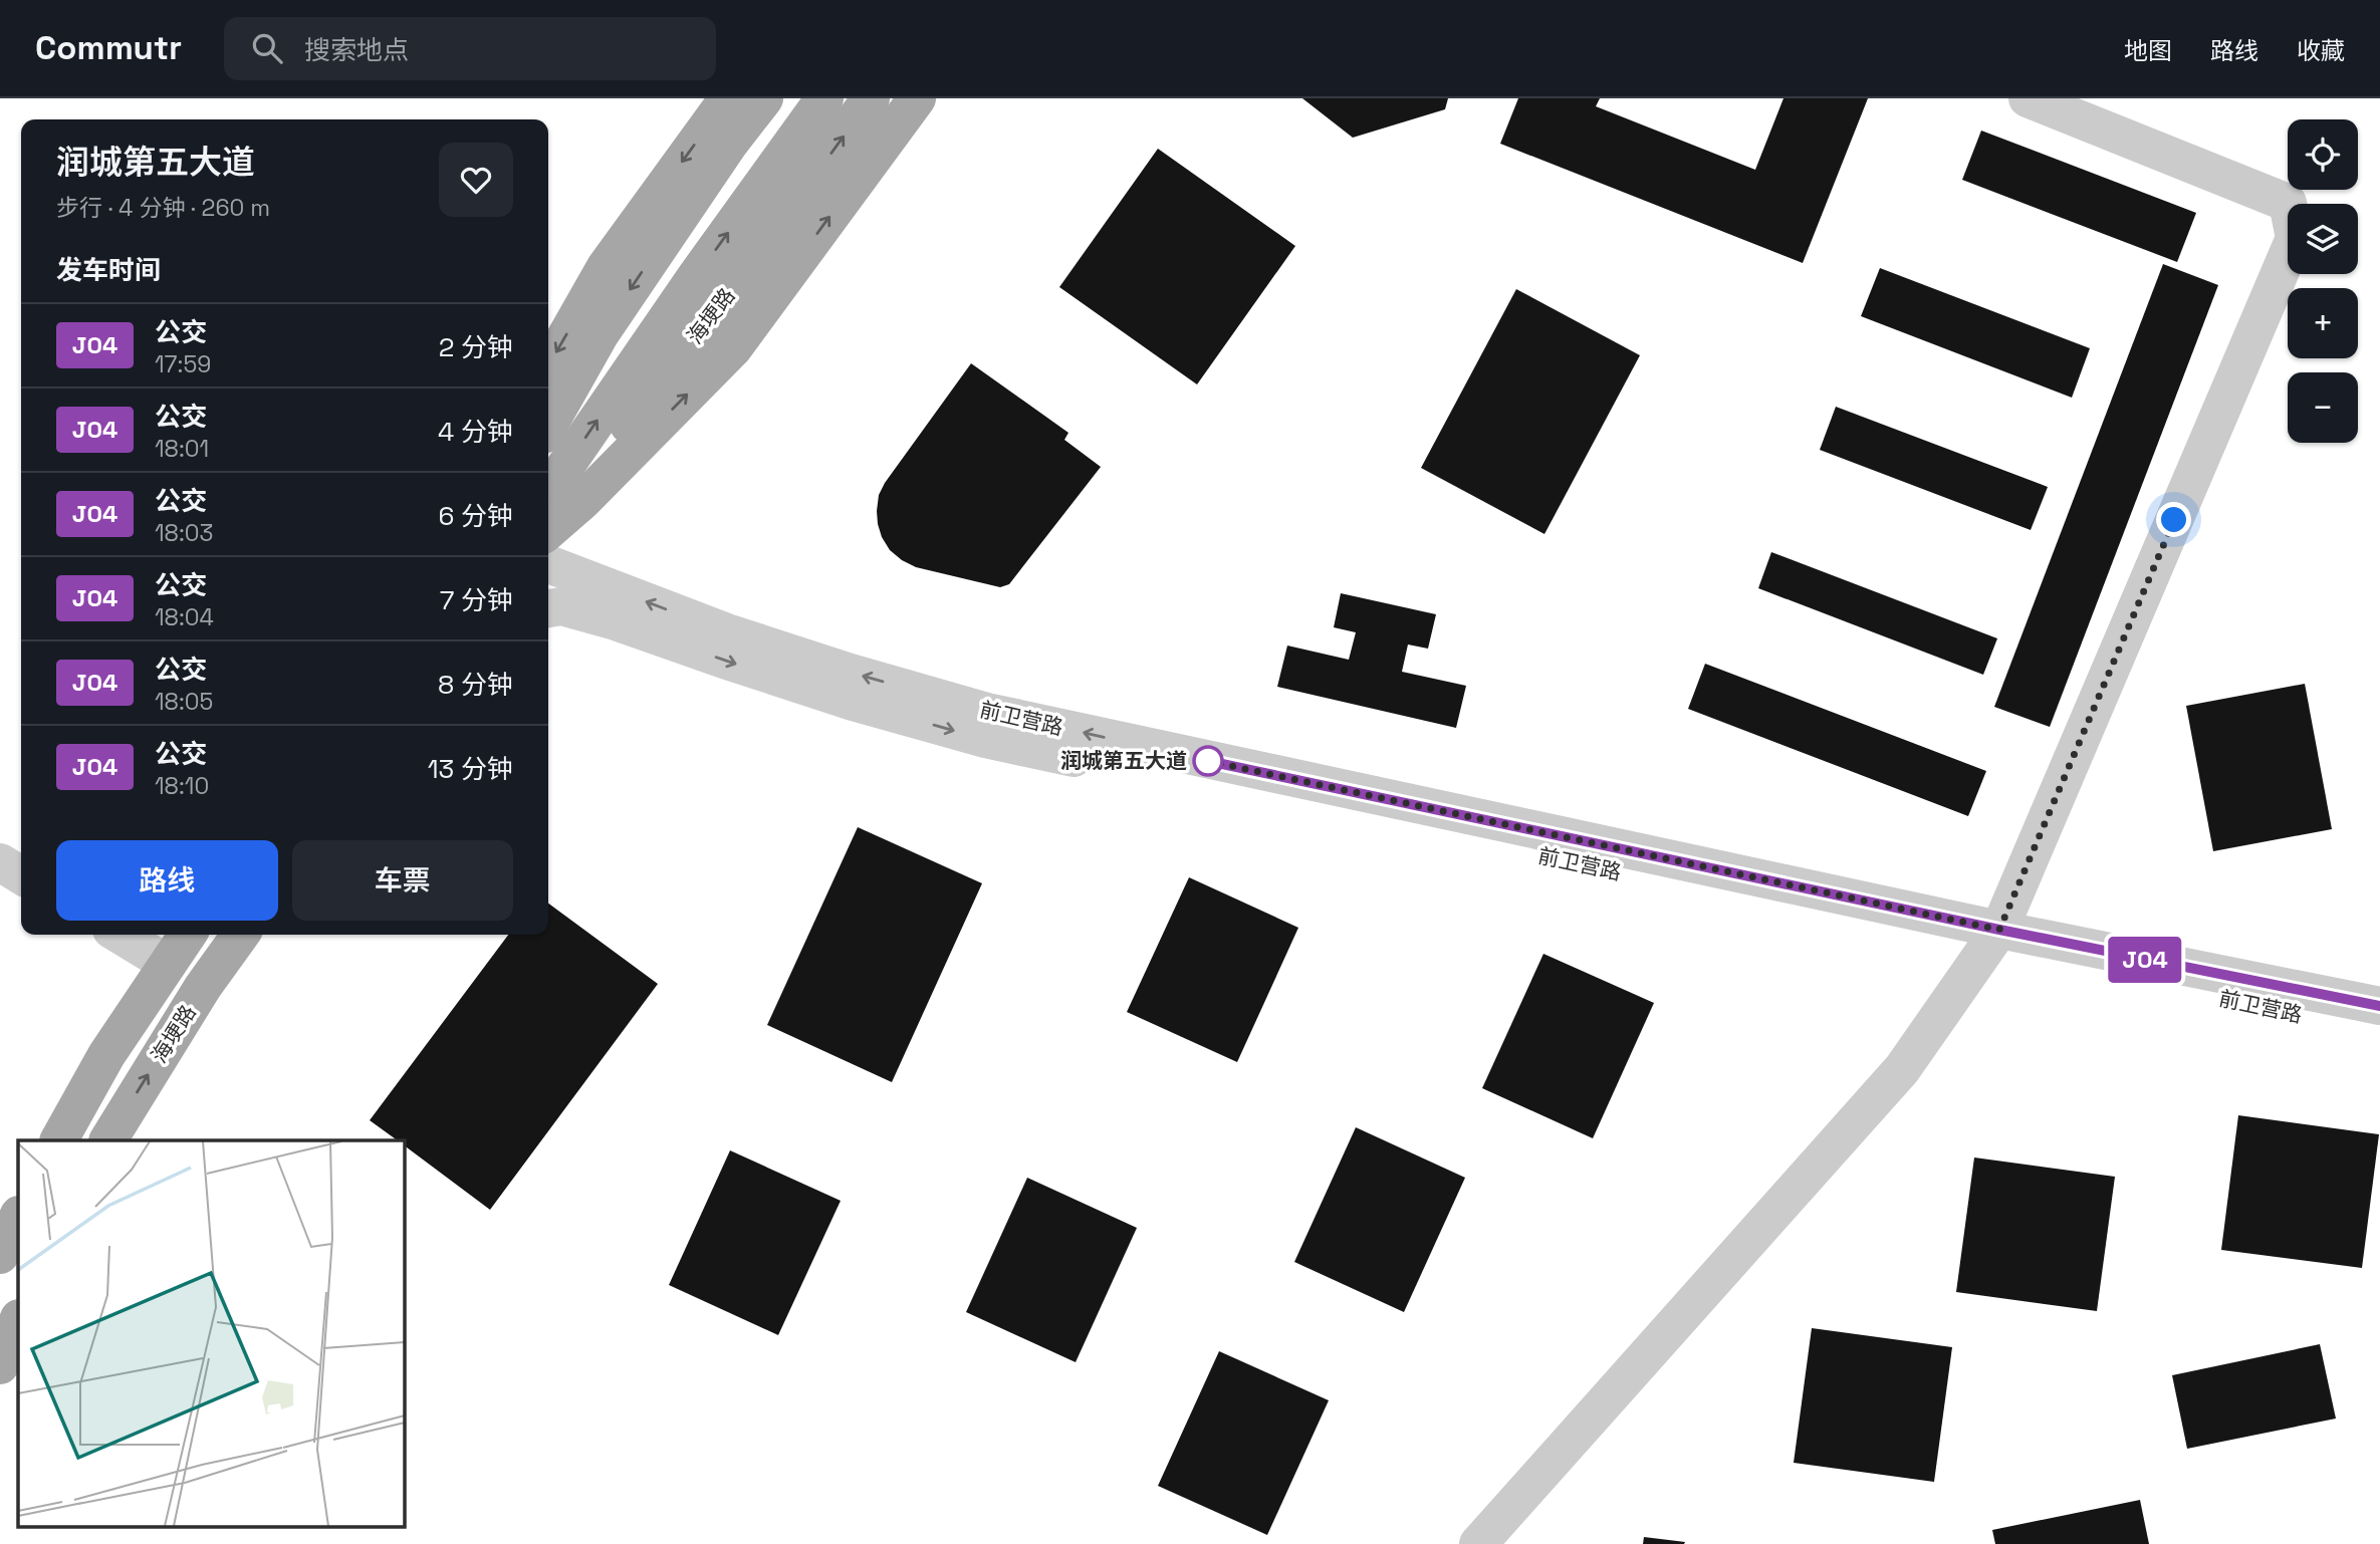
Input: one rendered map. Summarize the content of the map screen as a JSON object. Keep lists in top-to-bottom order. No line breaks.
{"streets":{"main road":["海埂路"],"street":["前卫营路"]},"places":["润城第五大道"],"lines":["bus line J04"],"page":{"header":"Commutr","search":"搜索地点","nav":["地图","路线","收藏"],"on_map":"J04","map_buttons":["+","−"],"heading":[["润城第五大道","步行 · 4 分钟 · 260 m"],"发车时间"],"list":[{"mark":"J04","name":"公交","note":"17:59","value":"2 分钟"},{"mark":"J04","name":"公交","note":"18:01","value":"4 分钟"},{"mark":"J04","name":"公交","note":"18:03","value":"6 分钟"},{"mark":"J04","name":"公交","note":"18:04","value":"7 分钟"},{"mark":"J04","name":"公交","note":"18:05","value":"8 分钟"},{"mark":"J04","name":"公交","note":"18:10","value":"13 分钟"}],"buttons":["路线","车票"]}}
